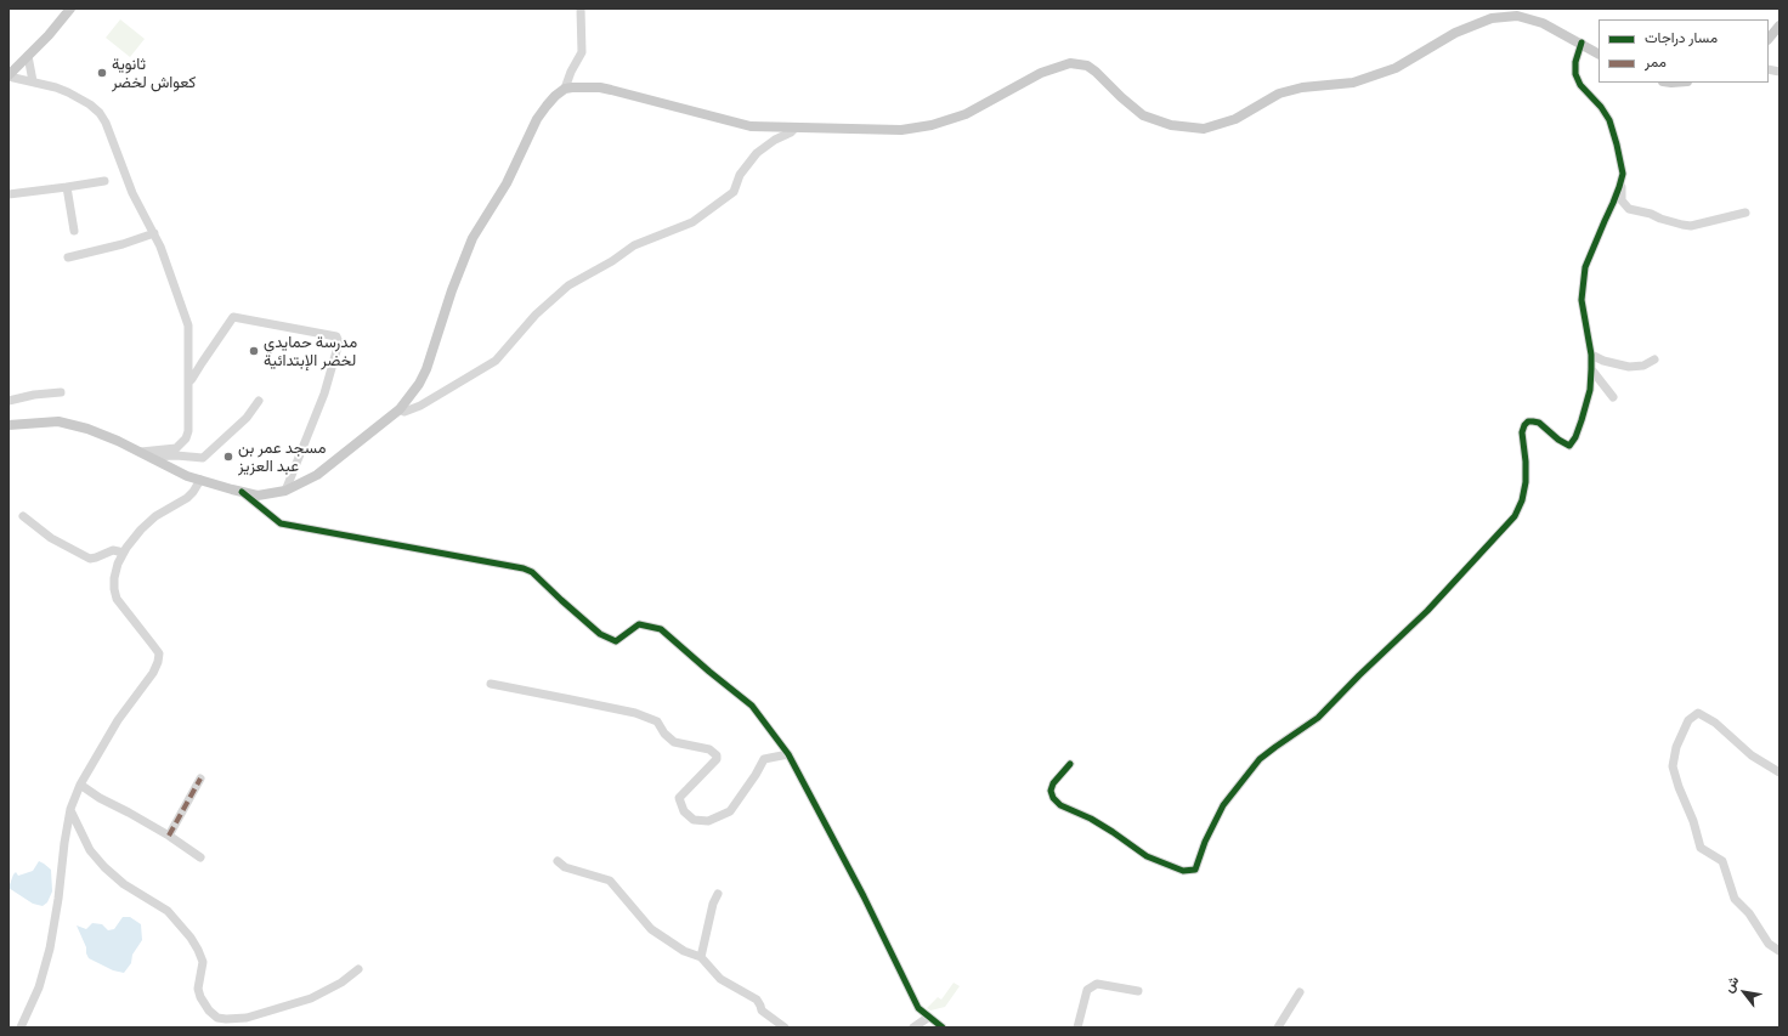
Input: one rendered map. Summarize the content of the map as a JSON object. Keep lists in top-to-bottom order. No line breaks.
{"places":["ثانوية كعواش لخضر","مدرسة حمايدي لخضر الإبتدائية","مسجد عمر بن عبد العزيز"],"legend":["مسار دراجات","ممر"],"north":"top left"}
